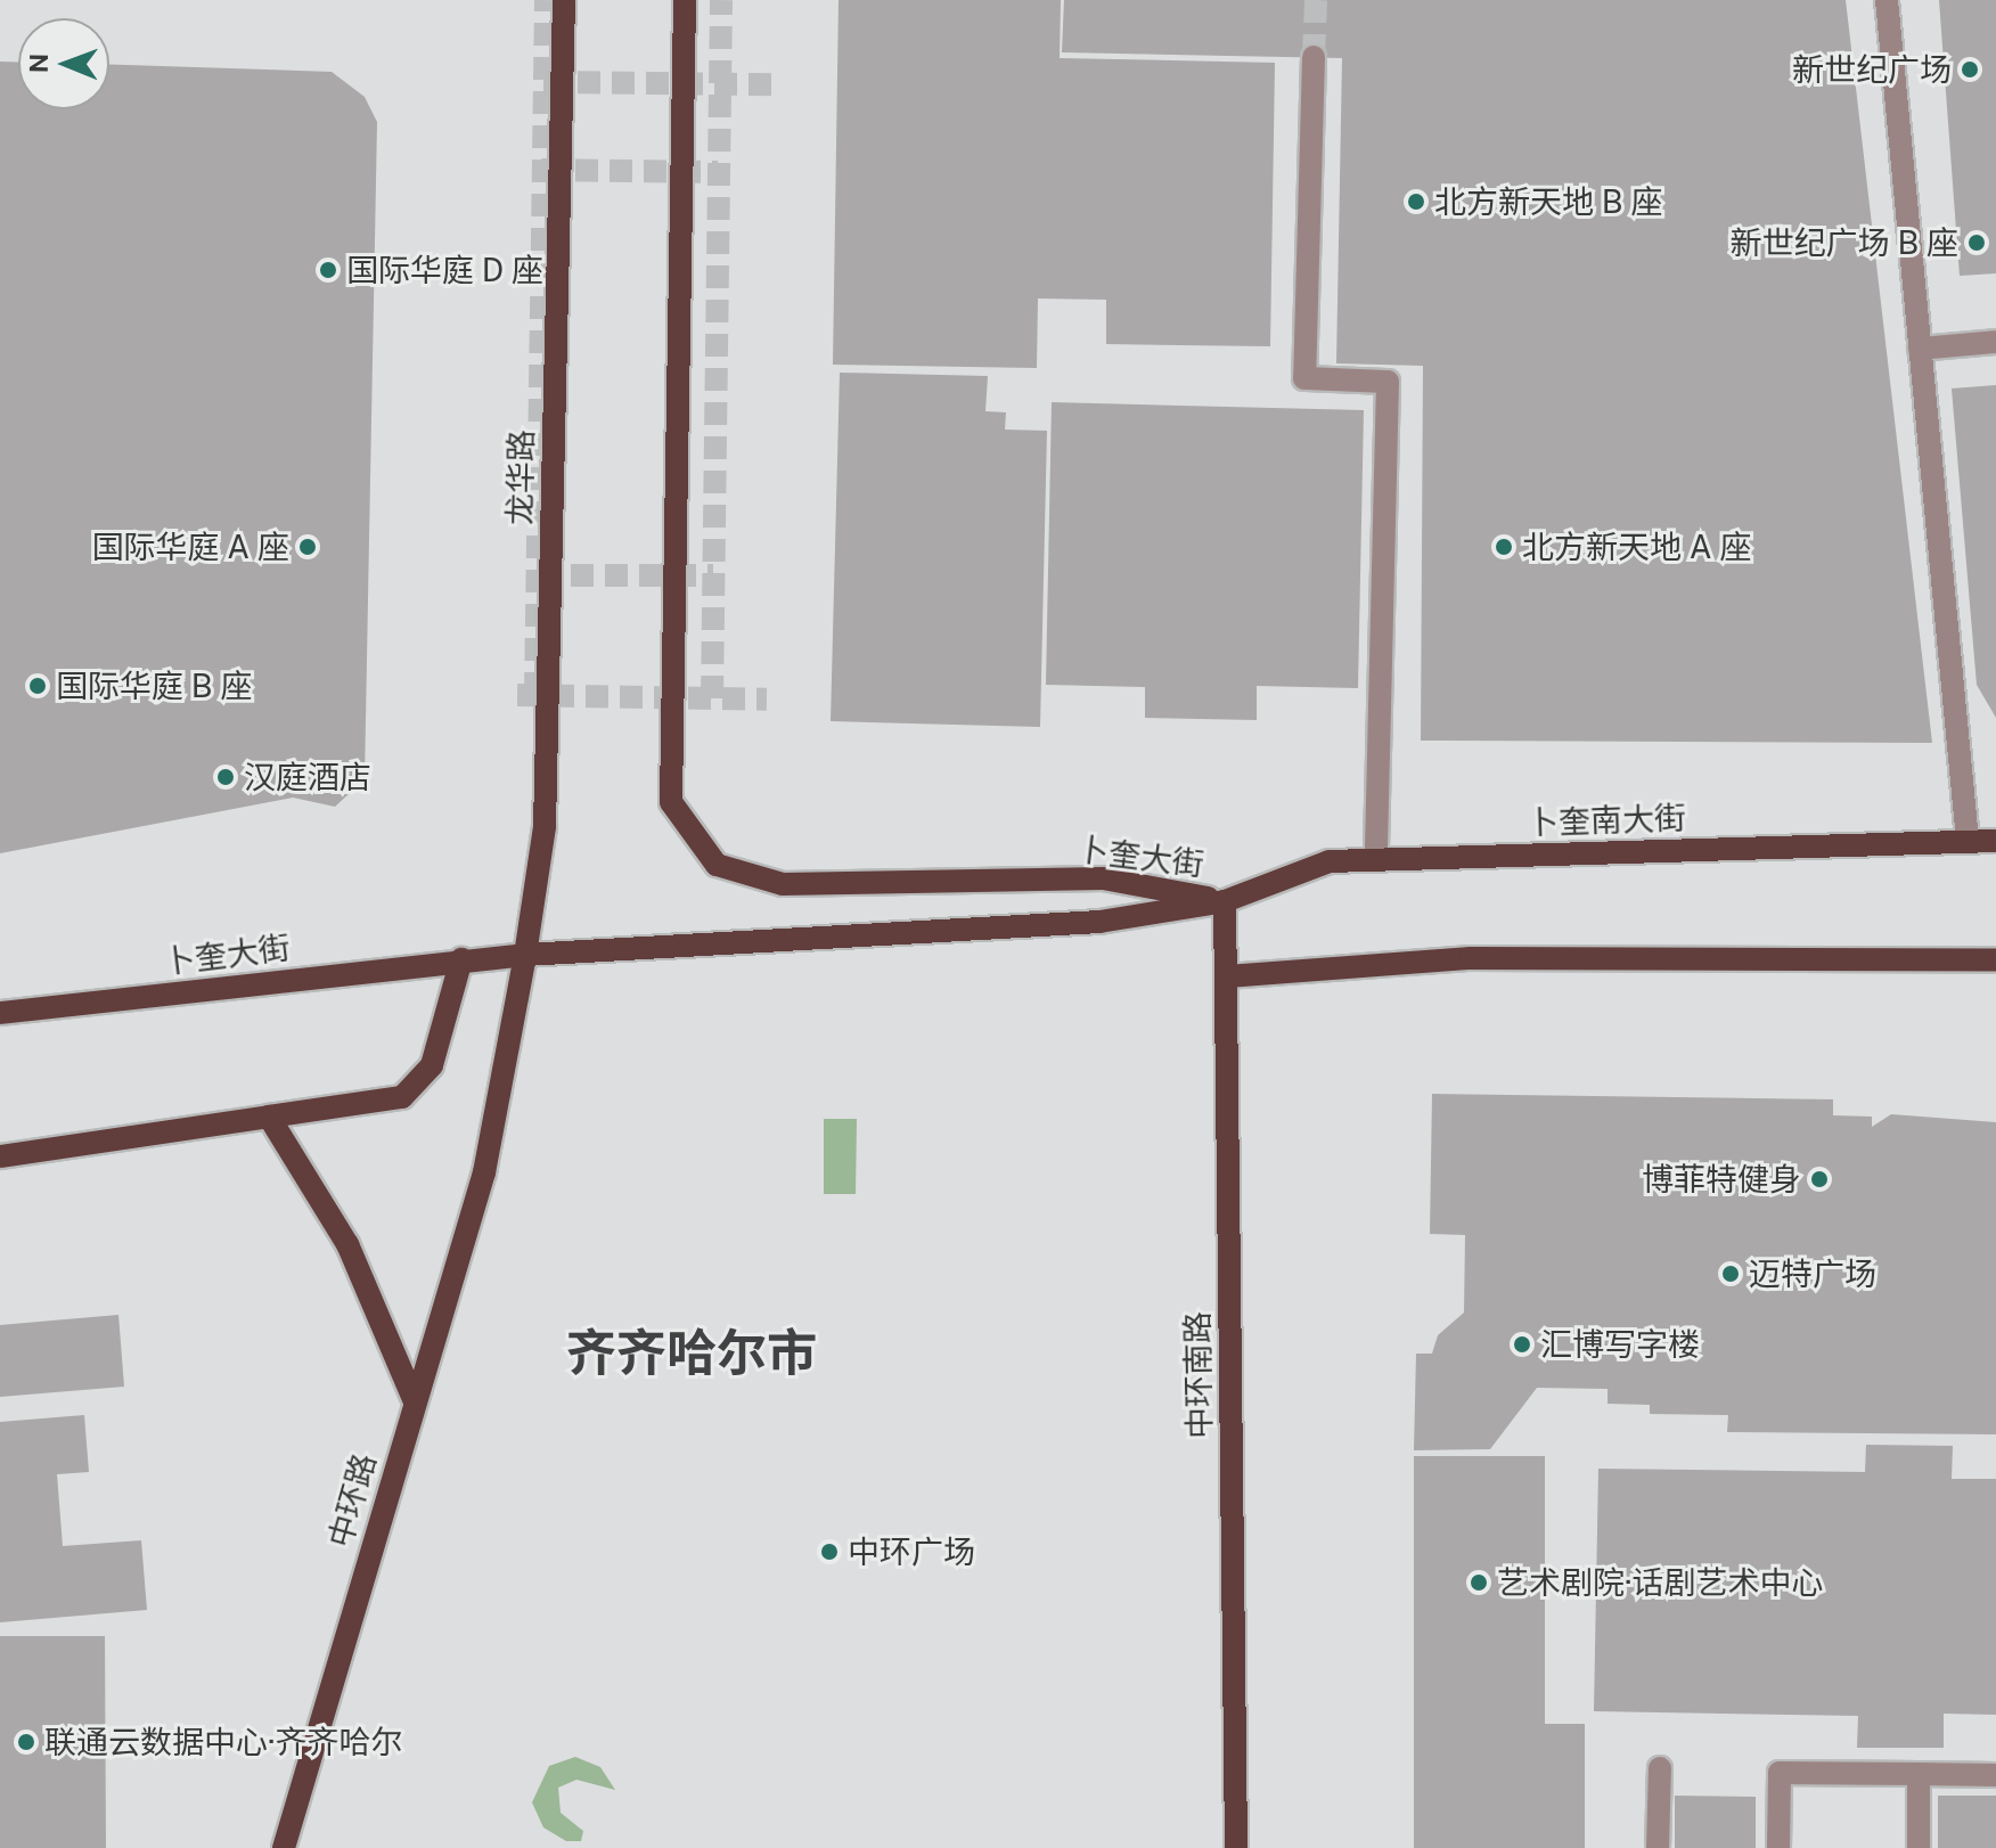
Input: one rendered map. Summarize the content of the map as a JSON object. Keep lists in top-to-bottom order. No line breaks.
{"streets":{"main road":["龙华路","卜奎南大街","卜奎大街","中环南路","中环路"]},"crossings":[["龙华路","卜奎大街"],["龙华路","中环路"],["卜奎南大街","卜奎大街"],["卜奎南大街","中环南路"],["卜奎大街","中环南路"]],"districts":["齐齐哈尔市"],"places":["新世纪广场","北方新天地 B 座","新世纪广场 B 座","国际华庭 D 座","国际华庭 A 座","北方新天地 A 座","国际华庭 B 座","汉庭酒店","博菲特健身","迈特广场","汇博写字楼","中环广场","艺术剧院·话剧艺术中心","联通云数据中心·齐齐哈尔"],"north":"left"}
